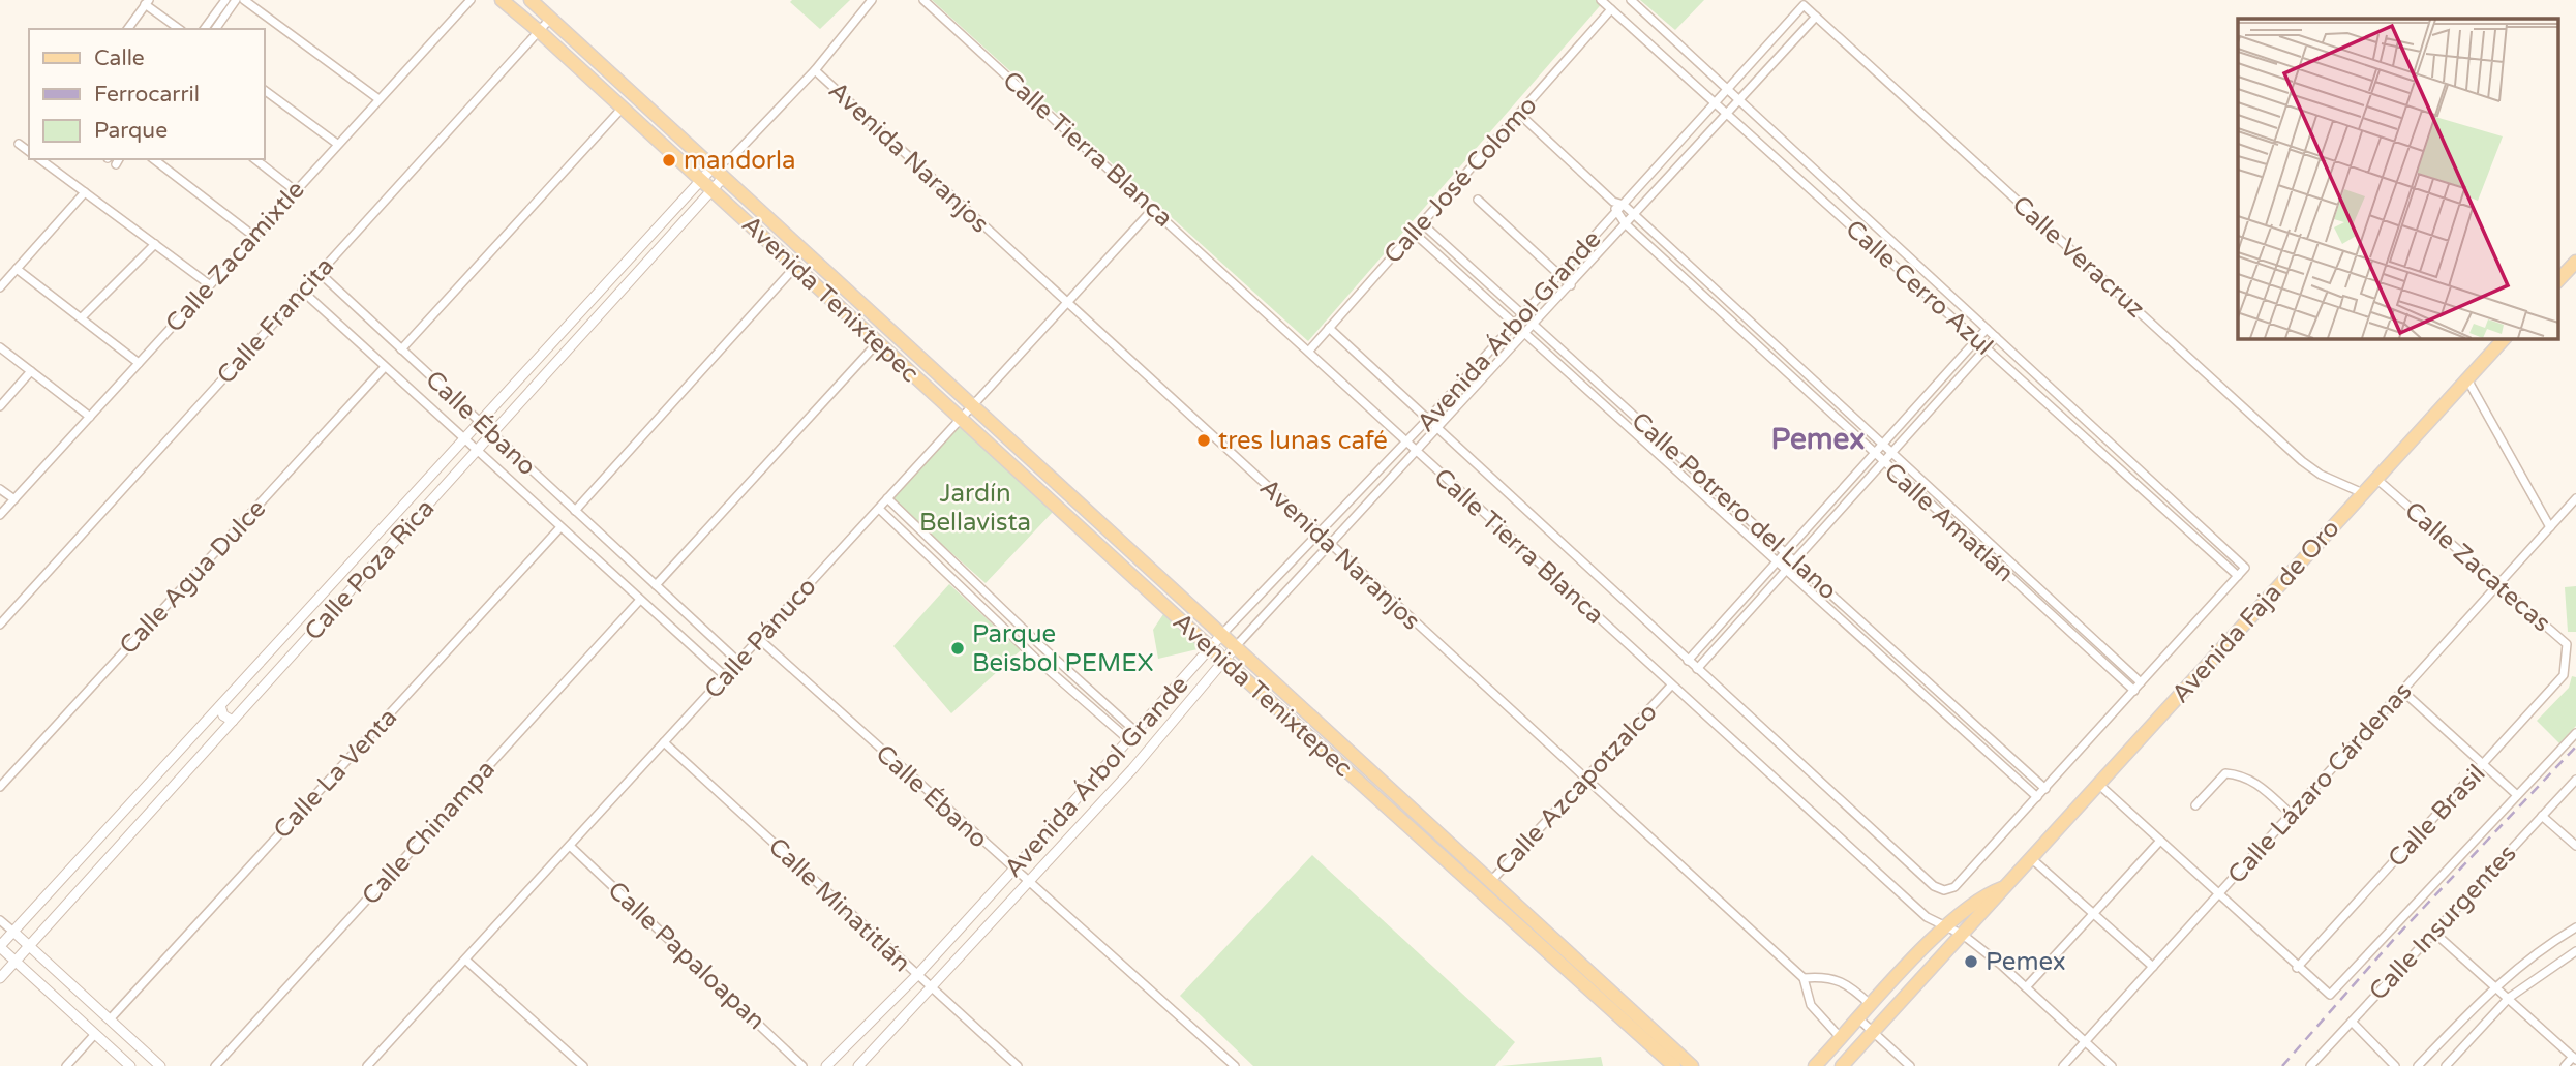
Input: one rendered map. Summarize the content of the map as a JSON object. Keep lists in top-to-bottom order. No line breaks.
{"streets":{"main road":["Avenida Tenixtepec","Avenida Faja de Oro"],"street":["Calle Tierra Blanca","Avenida Naranjos","Calle José Colomo","Calle Zacamixtle","Calle Veracruz","Calle Cerro Azul","Calle Francita","Avenida Árbol Grande","Calle Ébano","Calle Potrero del Llano","Calle Amatlán","Calle Zacatecas","Calle Poza Rica","Calle Agua Dulce","Calle Pánuco","Calle La Venta","Calle Lázaro Cárdenas","Calle Azcapotzalco","Calle Brasil","Calle Chinampa","Calle Minatitlán","Calle Insurgentes","Calle Papaloapan"]},"crossings":[["Calle Tierra Blanca","Calle José Colomo"],["Calle Tierra Blanca","Avenida Árbol Grande"],["Calle Tierra Blanca","Avenida Faja de Oro"],["Calle Tierra Blanca","Calle Pánuco"],["Calle Tierra Blanca","Calle Lázaro Cárdenas"],["Calle Tierra Blanca","Calle Azcapotzalco"],["Avenida Naranjos","Avenida Árbol Grande"],["Avenida Naranjos","Calle Poza Rica"],["Avenida Naranjos","Calle Pánuco"],["Avenida Naranjos","Calle Azcapotzalco"],["Calle José Colomo","Calle Cerro Azul"],["Calle José Colomo","Calle Potrero del Llano"],["Calle José Colomo","Calle Amatlán"],["Calle Veracruz","Avenida Árbol Grande"],["Calle Veracruz","Avenida Faja de Oro"],["Calle Cerro Azul","Avenida Árbol Grande"],["Avenida Tenixtepec","Calle Francita"],["Avenida Tenixtepec","Avenida Árbol Grande"],["Avenida Tenixtepec","Calle Poza Rica"],["Avenida Tenixtepec","Calle Pánuco"],["Avenida Tenixtepec","Calle Azcapotzalco"],["Calle Francita","Calle Ébano"],["Avenida Árbol Grande","Calle Ébano"],["Avenida Árbol Grande","Calle Potrero del Llano"],["Avenida Árbol Grande","Calle Amatlán"],["Avenida Árbol Grande","Calle Minatitlán"],["Calle Ébano","Calle Poza Rica"],["Calle Ébano","Calle Agua Dulce"],["Calle Ébano","Calle Pánuco"],["Calle Ébano","Calle La Venta"],["Calle Ébano","Calle Chinampa"],["Calle Zacatecas","Avenida Faja de Oro"],["Calle Zacatecas","Calle Lázaro Cárdenas"],["Calle Zacatecas","Calle Brasil"],["Calle Pánuco","Calle Minatitlán"],["Calle Pánuco","Calle Papaloapan"],["Calle Brasil","Calle Insurgentes"]],"districts":["Pemex"],"parks":["Jardín Bellavista"],"places":["mandorla","tres lunas café","Parque Beisbol PEMEX","Pemex"],"legend":["Calle","Ferrocarril","Parque"]}
